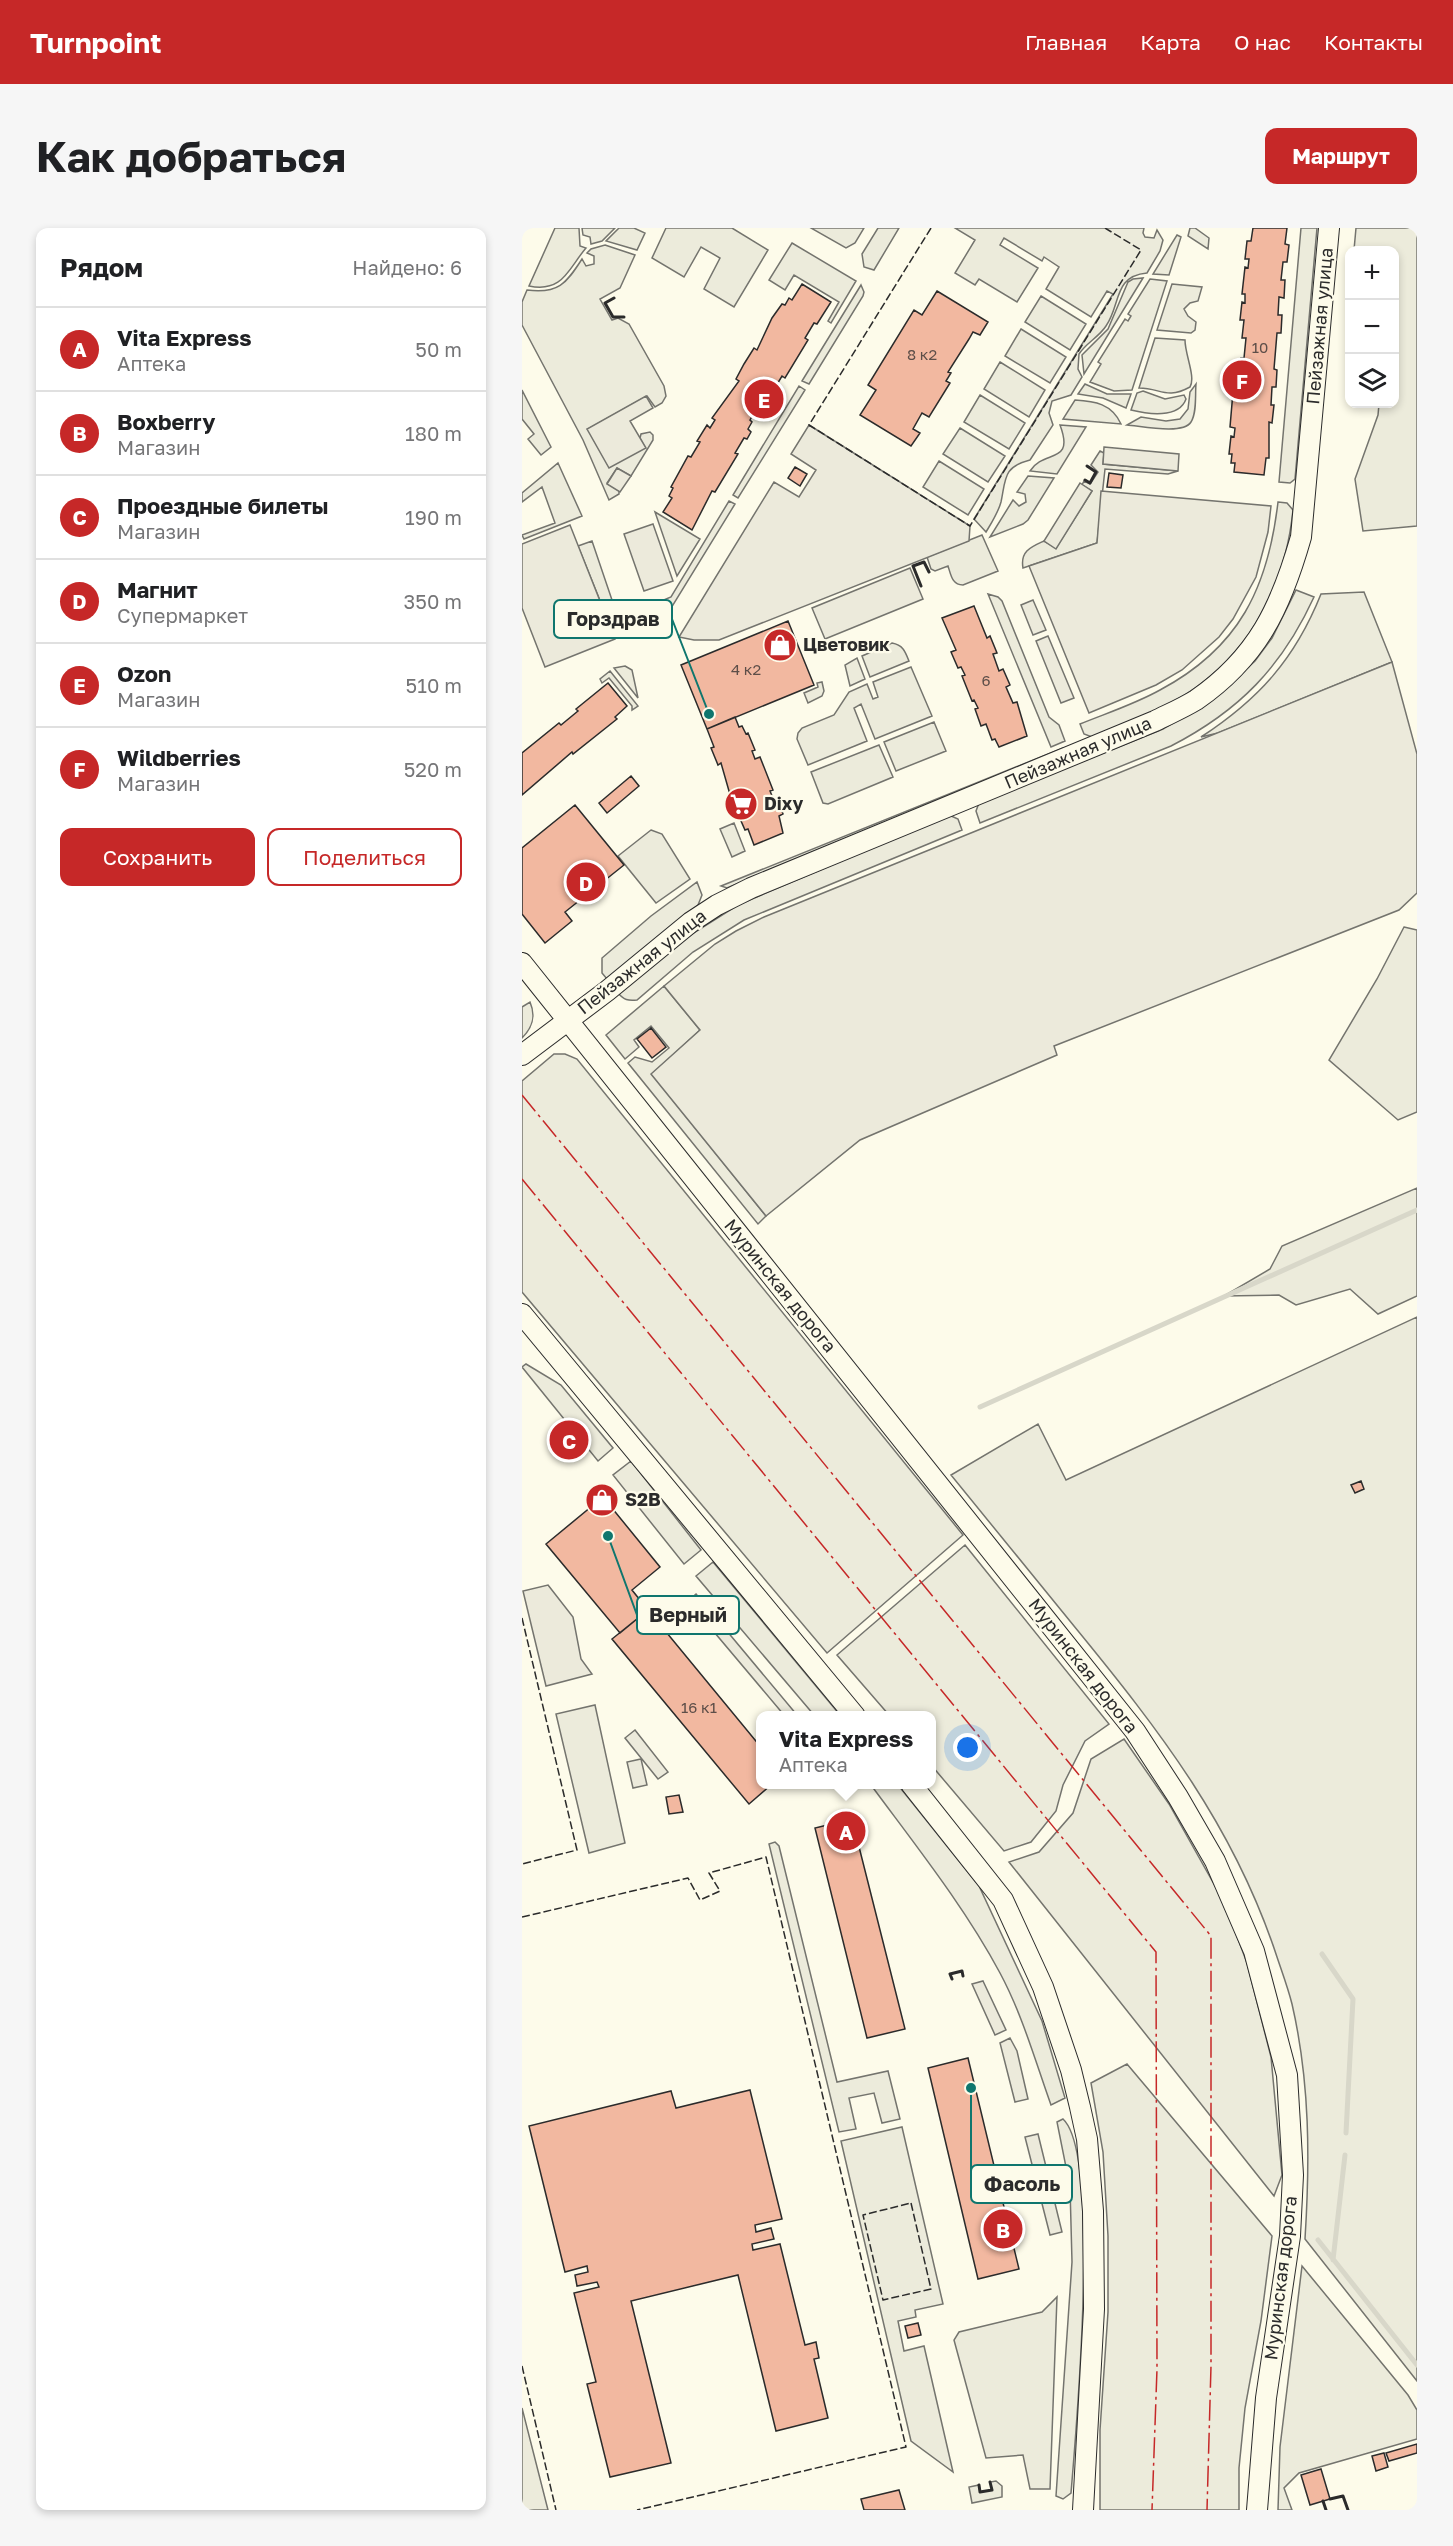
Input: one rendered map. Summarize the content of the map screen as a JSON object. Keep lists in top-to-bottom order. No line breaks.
{"streets":{"street":["Пейзажная улица","Муринская дорога"]},"crossings":[["Пейзажная улица","Муринская дорога"]],"places":{"shop":["Цветовик","S2B"],"other":["Горздрав","Верный","Фасоль"],"supermarket":["Dixy"]},"house_numbers":["10","8 к2","4 к2","6","16 к1"],"page":{"header":"Turnpoint","nav":["Главная","Карта","О нас","Контакты"],"buttons":["Маршрут",["Сохранить","Поделиться"]],"title":"Как добраться","heading":["Рядом","Найдено: 6"],"map_buttons":["+","−"],"list":[{"mark":"A","name":"Vita Express","note":"Аптека","value":"50 m"},{"mark":"B","name":"Boxberry","note":"Магазин","value":"180 m"},{"mark":"C","name":"Проездные билеты","note":"Магазин","value":"190 m"},{"mark":"D","name":"Магнит","note":"Супермаркет","value":"350 m"},{"mark":"E","name":"Ozon","note":"Магазин","value":"510 m"},{"mark":"F","name":"Wildberries","note":"Магазин","value":"520 m"}],"pins":["F","E","D","C","A","B"],"popup":["Vita Express","Аптека"]}}
